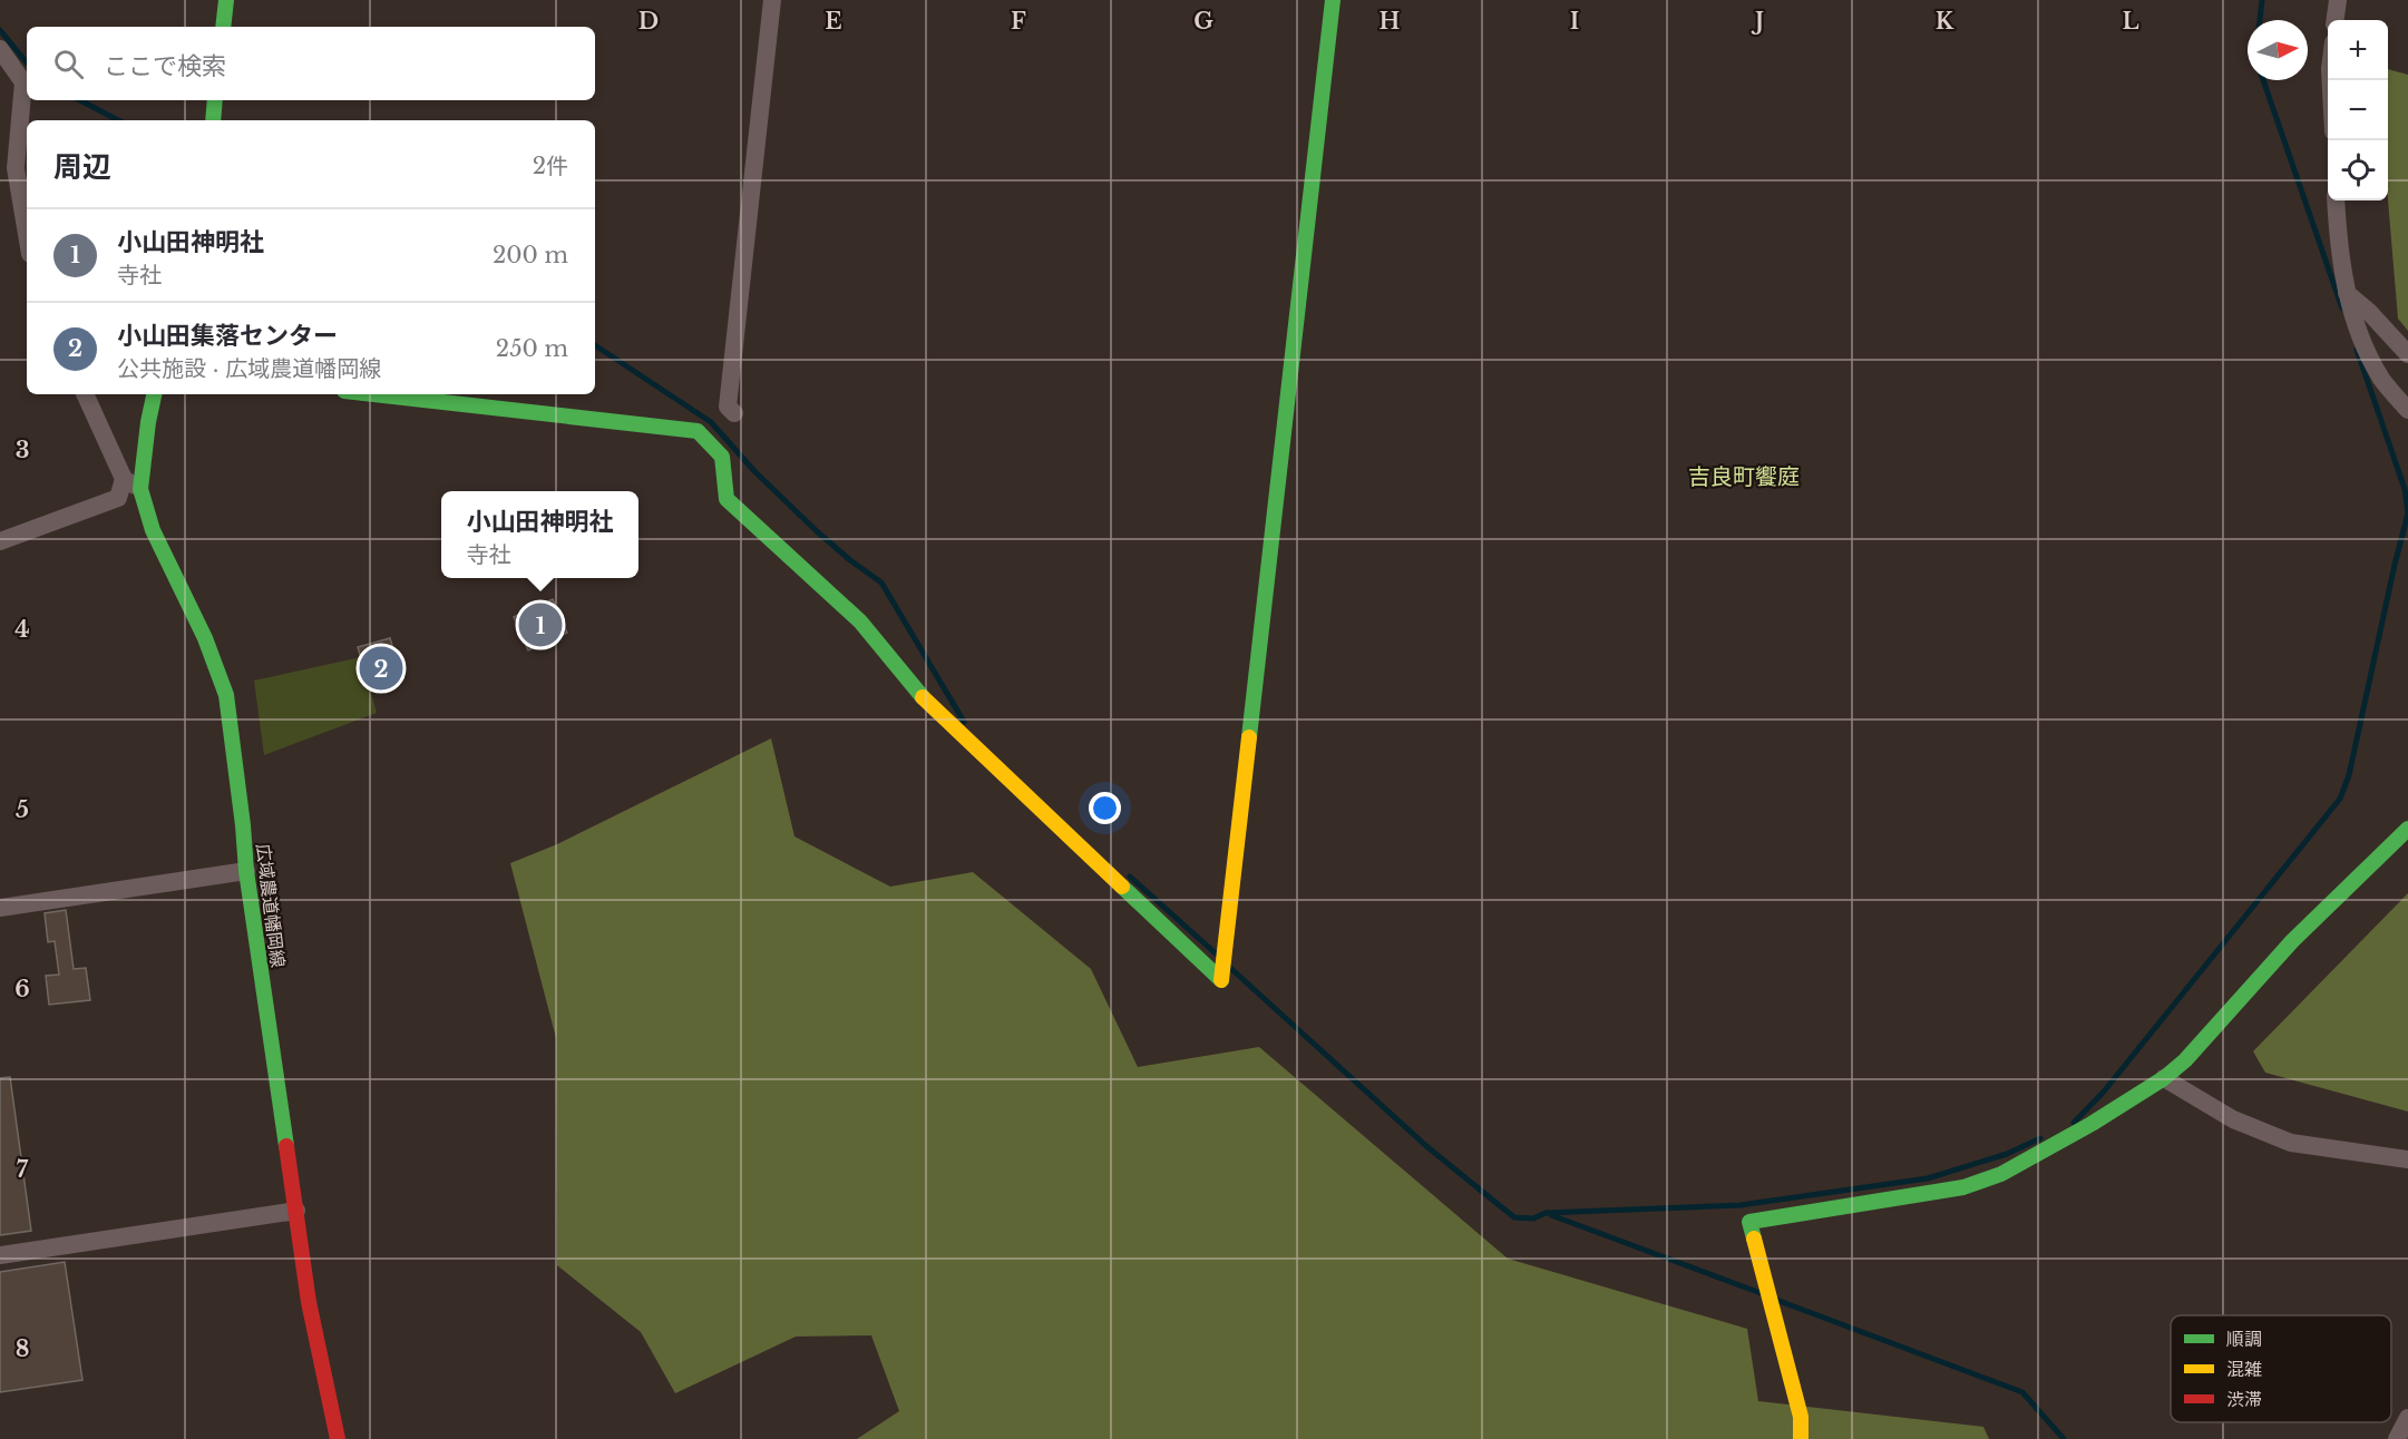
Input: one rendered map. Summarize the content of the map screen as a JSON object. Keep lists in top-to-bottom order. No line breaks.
{"streets":{"street":["広域農道幡岡線"]},"districts":["吉良町饗庭"],"legend":["順調","混雑","渋滞"],"north":"right","page":{"map_buttons":["+","−"],"search":"ここで検索","heading":["周辺","2件"],"list":[{"mark":"1","name":"小山田神明社","note":"寺社","value":"200 m"},{"mark":"2","name":"小山田集落センター","note":"公共施設 · 広域農道幡岡線","value":"250 m"}],"popup":["小山田神明社","寺社"],"pins":["1","2"]},"grid":{"columns":["D","E","F","G","H","I","J","K","L"],"rows":["3","4","5","6","7","8"]}}
